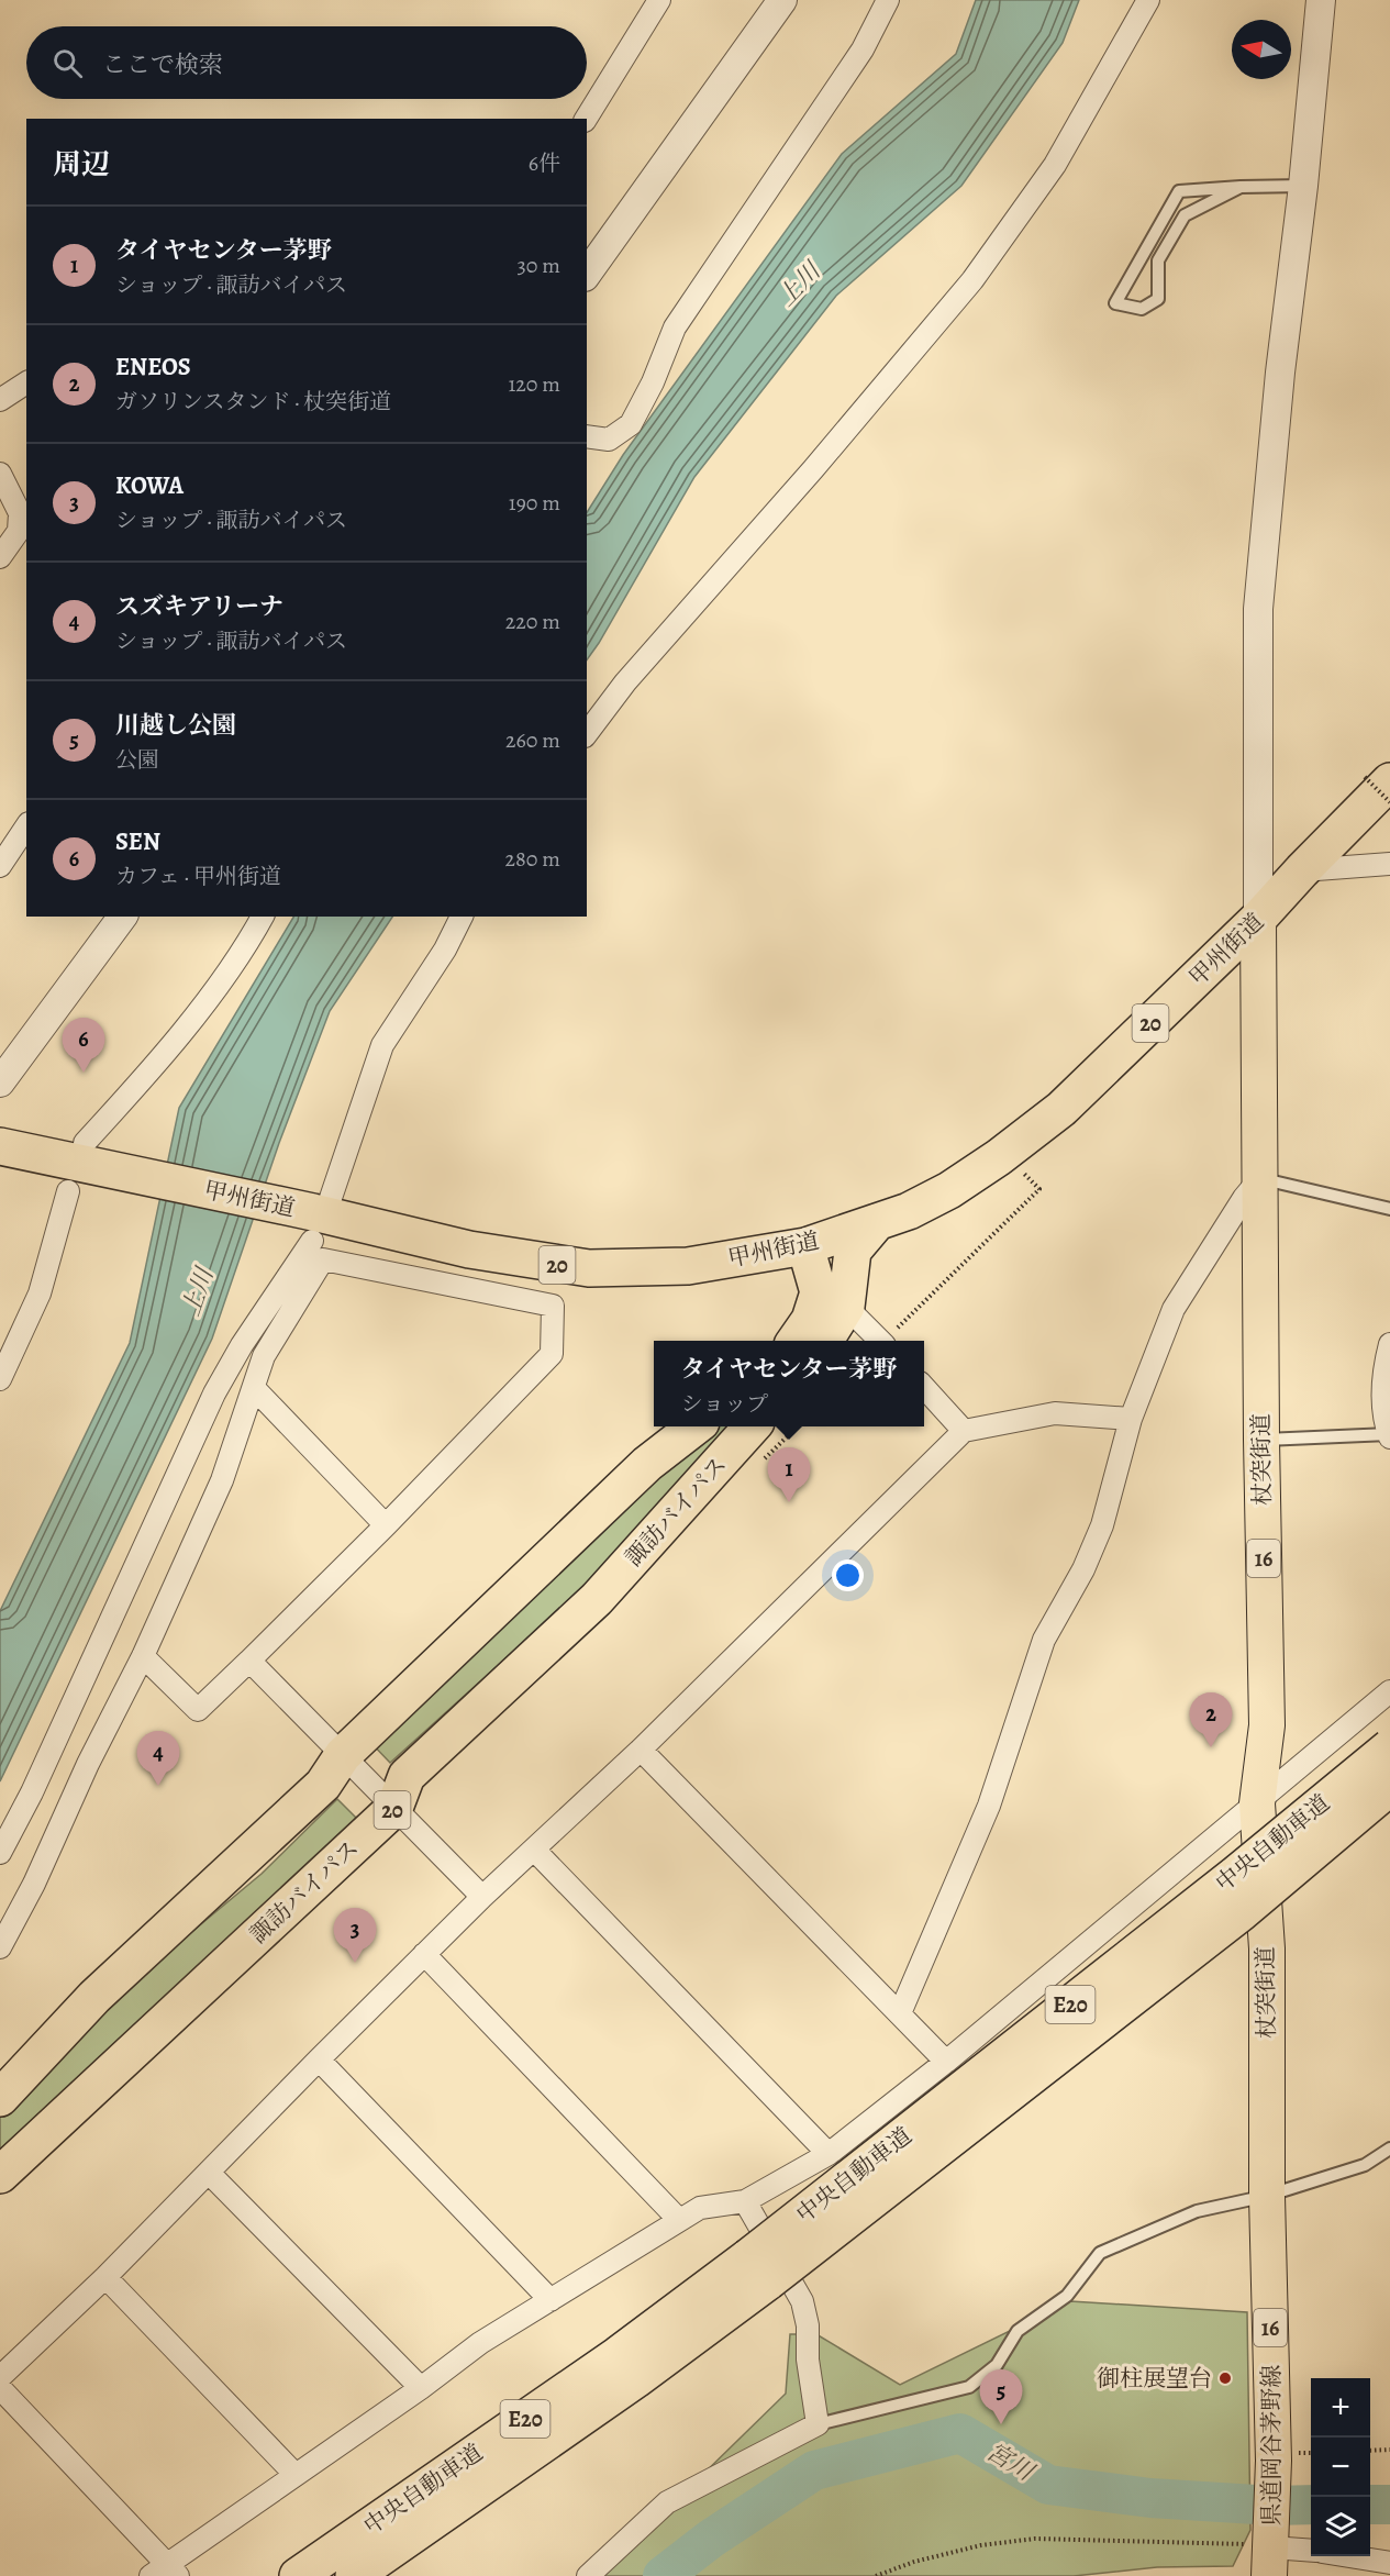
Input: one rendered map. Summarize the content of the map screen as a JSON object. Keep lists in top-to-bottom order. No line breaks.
{"streets":{"highway":["甲州街道","20","諏訪バイパス","中央自動車道","E20"],"main road":["杖突街道","16","県道岡谷茅野線"]},"crossings":[["甲州街道","杖突街道"],["杖突街道","県道岡谷茅野線"]],"water":["上川","宮川"],"places":["御柱展望台"],"north":"left","page":{"search":"ここで検索","heading":["周辺","6件"],"list":[{"mark":"1","name":"タイヤセンター茅野","note":"ショップ · 諏訪バイパス","value":"30 m"},{"mark":"2","name":"ENEOS","note":"ガソリンスタンド · 杖突街道","value":"120 m"},{"mark":"3","name":"KOWA","note":"ショップ · 諏訪バイパス","value":"190 m"},{"mark":"4","name":"スズキアリーナ","note":"ショップ · 諏訪バイパス","value":"220 m"},{"mark":"5","name":"川越し公園","note":"公園","value":"260 m"},{"mark":"6","name":"SEN","note":"カフェ · 甲州街道","value":"280 m"}],"pins":["6","1","2","4","3","5"],"popup":["タイヤセンター茅野","ショップ"],"map_buttons":["+","−"]}}
